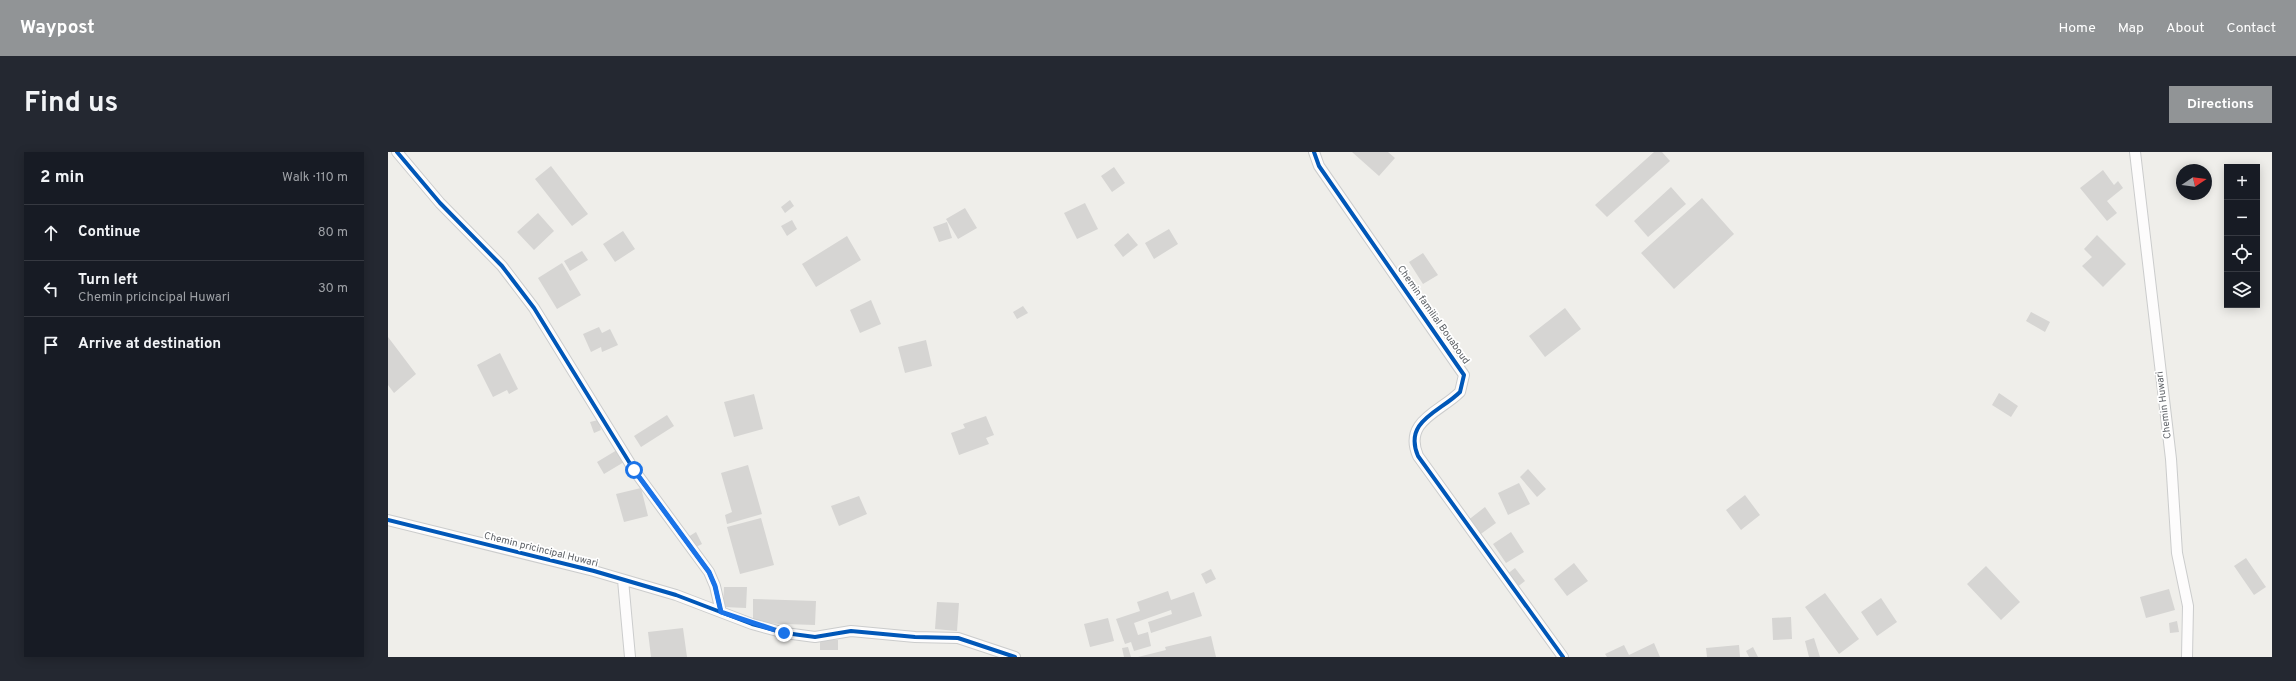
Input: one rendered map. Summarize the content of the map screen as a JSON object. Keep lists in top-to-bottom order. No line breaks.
{"streets":{"street":["Chemin familial Bouaboud","Chemin Huwari","Chemin pricincipal Huwari"]},"north":"right","page":{"header":"Waypost","nav":["Home","Map","About","Contact"],"title":"Find us","buttons":"Directions","heading":["2 min","Walk · 110 m"],"map_buttons":["+","−"],"list":[["Continue","80 m"],["Turn left","Chemin pricincipal Huwari","30 m"],"Arrive at destination"]}}
